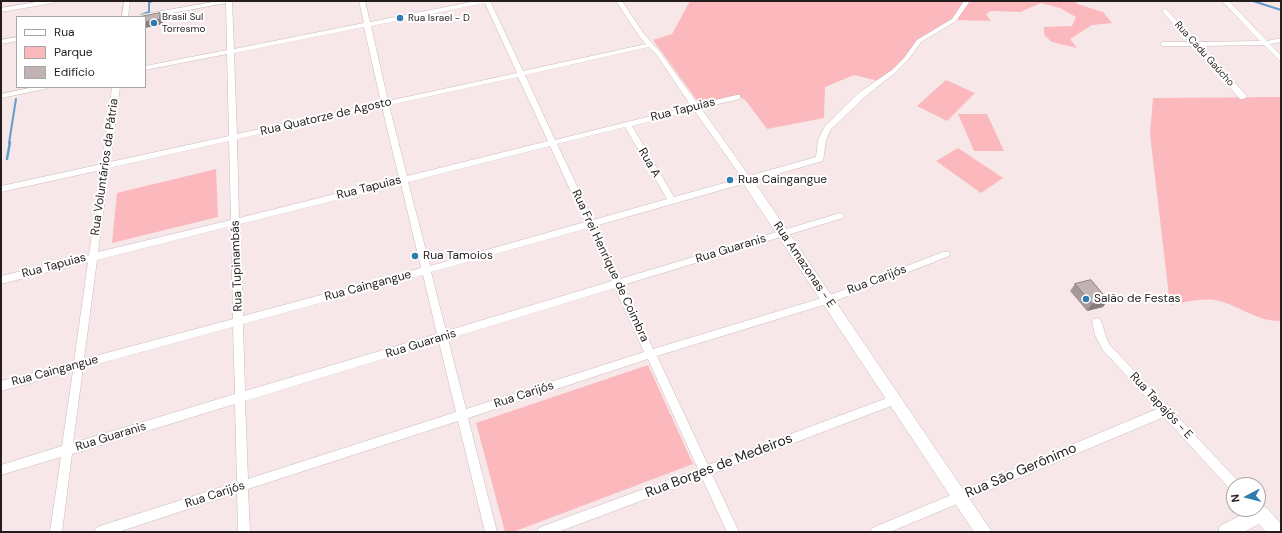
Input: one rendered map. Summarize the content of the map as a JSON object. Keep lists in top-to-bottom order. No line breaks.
{"streets":{"street":["Rua Cadu Gaúcho","Rua Tapuias","Rua Quatorze de Agosto","Rua A","Rua Voluntários da Pátria","Rua Guaranis","Rua Amazonas - E","Rua Tupinambás","Rua Frei Henrique de Coimbra","Rua Carijós","Rua Caingangue","Rua Tapajós - E","Rua Borges de Medeiros","Rua São Gerônimo"]},"crossings":[["Rua Tapuias","Rua A"],["Rua Tapuias","Rua Voluntários da Pátria"],["Rua Tapuias","Rua Amazonas - E"],["Rua Tapuias","Rua Tupinambás"],["Rua Tapuias","Rua Frei Henrique de Coimbra"],["Rua Quatorze de Agosto","Rua Voluntários da Pátria"],["Rua Quatorze de Agosto","Rua Amazonas - E"],["Rua Quatorze de Agosto","Rua Tupinambás"],["Rua Quatorze de Agosto","Rua Frei Henrique de Coimbra"],["Rua A","Rua Caingangue"],["Rua Voluntários da Pátria","Rua Guaranis"],["Rua Voluntários da Pátria","Rua Caingangue"],["Rua Guaranis","Rua Amazonas - E"],["Rua Guaranis","Rua Tupinambás"],["Rua Guaranis","Rua Frei Henrique de Coimbra"],["Rua Amazonas - E","Rua Carijós"],["Rua Amazonas - E","Rua Caingangue"],["Rua Amazonas - E","Rua Borges de Medeiros"],["Rua Amazonas - E","Rua São Gerônimo"],["Rua Tupinambás","Rua Carijós"],["Rua Tupinambás","Rua Caingangue"],["Rua Frei Henrique de Coimbra","Rua Carijós"],["Rua Frei Henrique de Coimbra","Rua Caingangue"],["Rua Frei Henrique de Coimbra","Rua Borges de Medeiros"],["Rua Tapajós - E","Rua São Gerônimo"]],"places":["Rua Israel - D","Brasil Sul Torresmo","Rua Caingangue","Rua Tamoios","Salão de Festas"],"legend":["Rua","Parque","Edifício"],"north":"left"}
